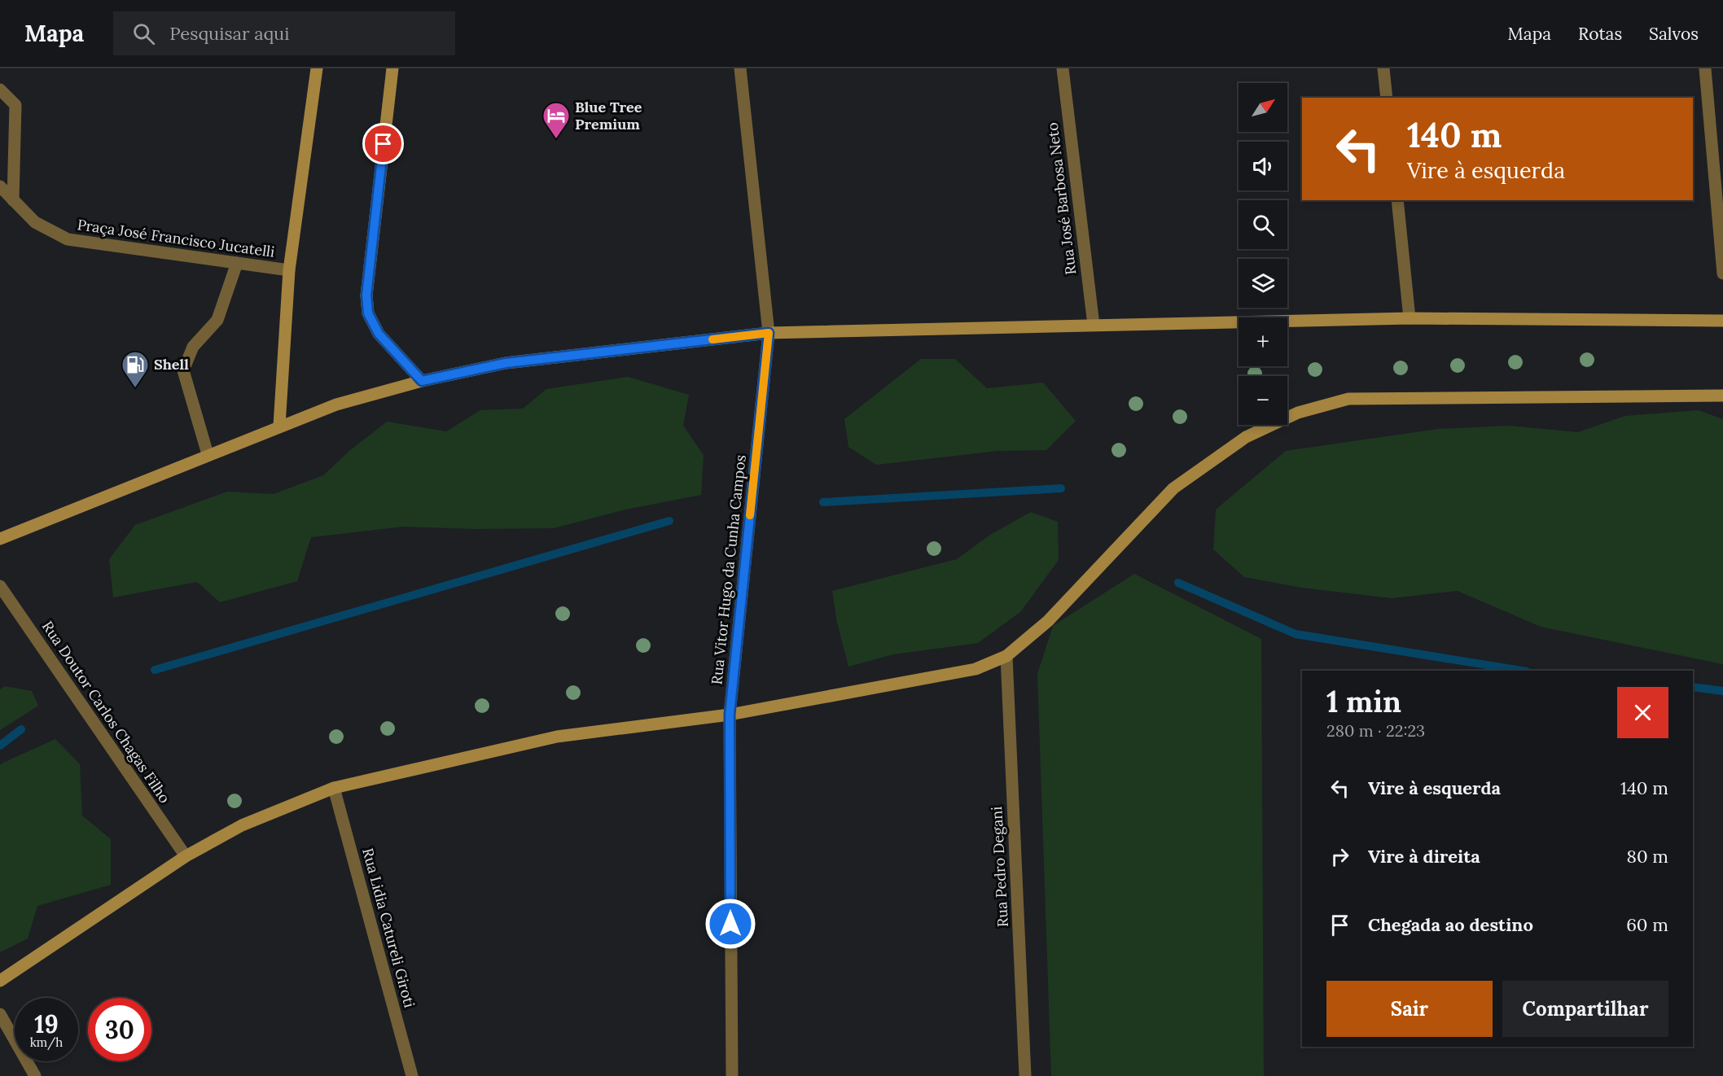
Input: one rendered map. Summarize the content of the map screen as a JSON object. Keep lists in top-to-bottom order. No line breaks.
{"streets":{"street":["Rua José Barbosa Neto","Praça José Francisco Jucatelli","Rua Vitor Hugo da Cunha Campos","Rua Doutor Carlos Chagas Filho","Rua Pedro Degani","Rua Lidia Catureli Giroti"]},"places":{"hotel":["Blue Tree Premium"],"fuel station":["Shell"]},"north":"top right","page":{"header":"Mapa","search":"Pesquisar aqui","nav":["Mapa","Rotas","Salvos"],"map_buttons":["+","−"],"turn":["140 m","Vire à esquerda"],"heading":["1 min","280 m · 22:23"],"list":[{"name":"Vire à esquerda","value":"140 m"},{"name":"Vire à direita","value":"80 m"},{"name":"Chegada ao destino","value":"60 m"}],"buttons":["Sair","Compartilhar"],"speed":"19 km/h","limit":"30"}}
